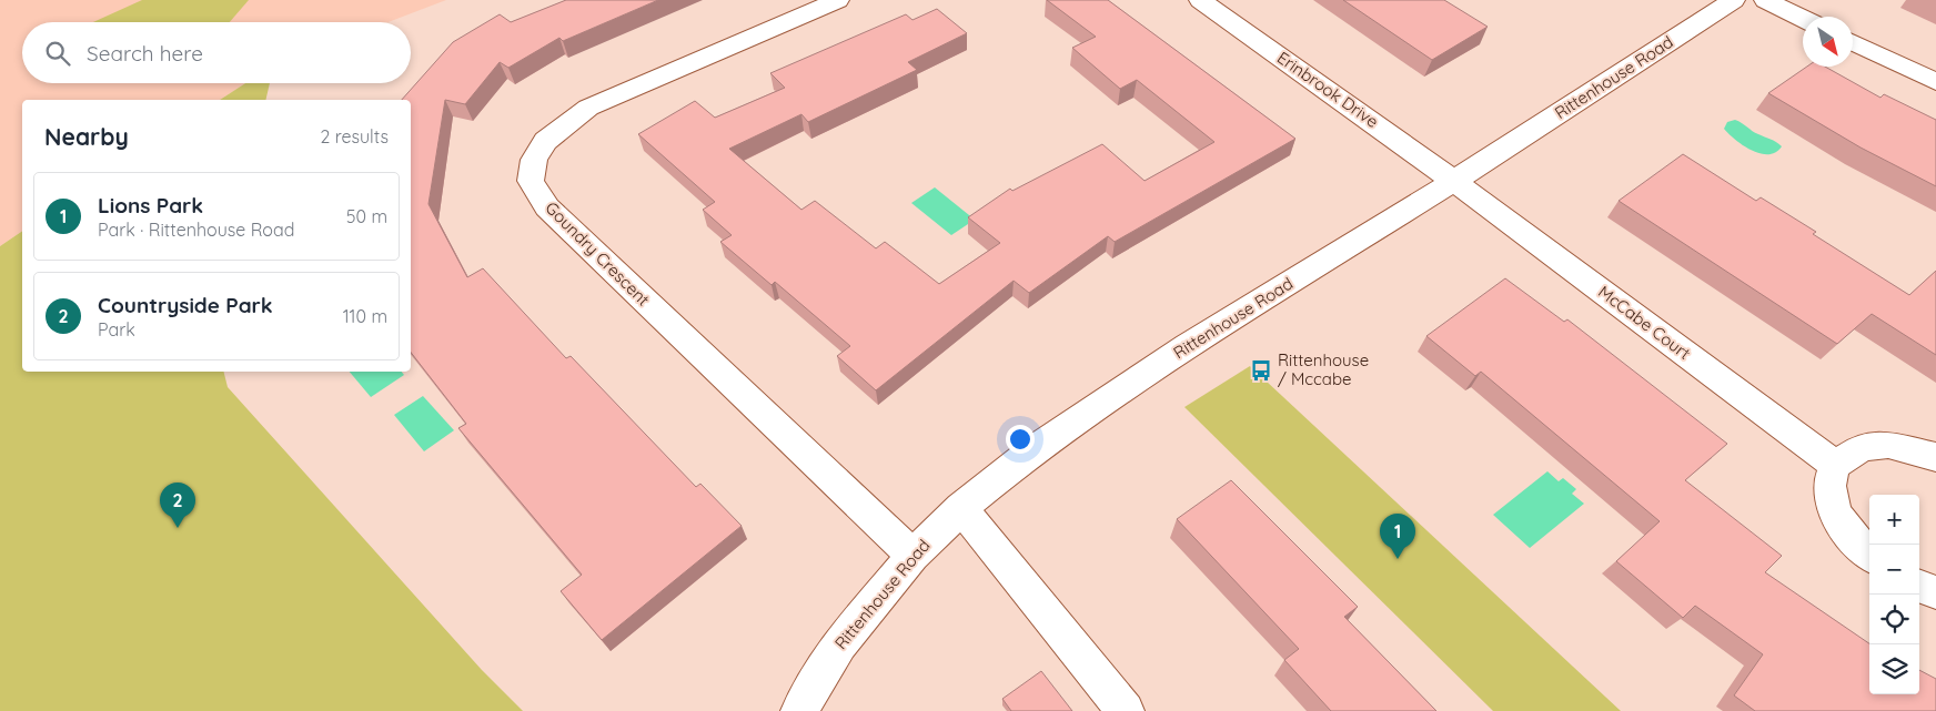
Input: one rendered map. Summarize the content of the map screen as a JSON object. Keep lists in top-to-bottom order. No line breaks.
{"streets":{"street":["Rittenhouse Road","Erinbrook Drive","Goundry Crescent","McCabe Court"]},"crossings":[["Rittenhouse Road","Erinbrook Drive"],["Rittenhouse Road","Goundry Crescent"],["Rittenhouse Road","McCabe Court"],["Erinbrook Drive","McCabe Court"]],"places":{"bus stop":["Rittenhouse / Mccabe"]},"north":"bottom right","page":{"search":"Search here","heading":["Nearby","2 results"],"list":[{"mark":"1","name":"Lions Park","note":"Park · Rittenhouse Road","value":"50 m"},{"mark":"2","name":"Countryside Park","note":"Park","value":"110 m"}],"pins":["2","1"],"map_buttons":["+","−"]}}
